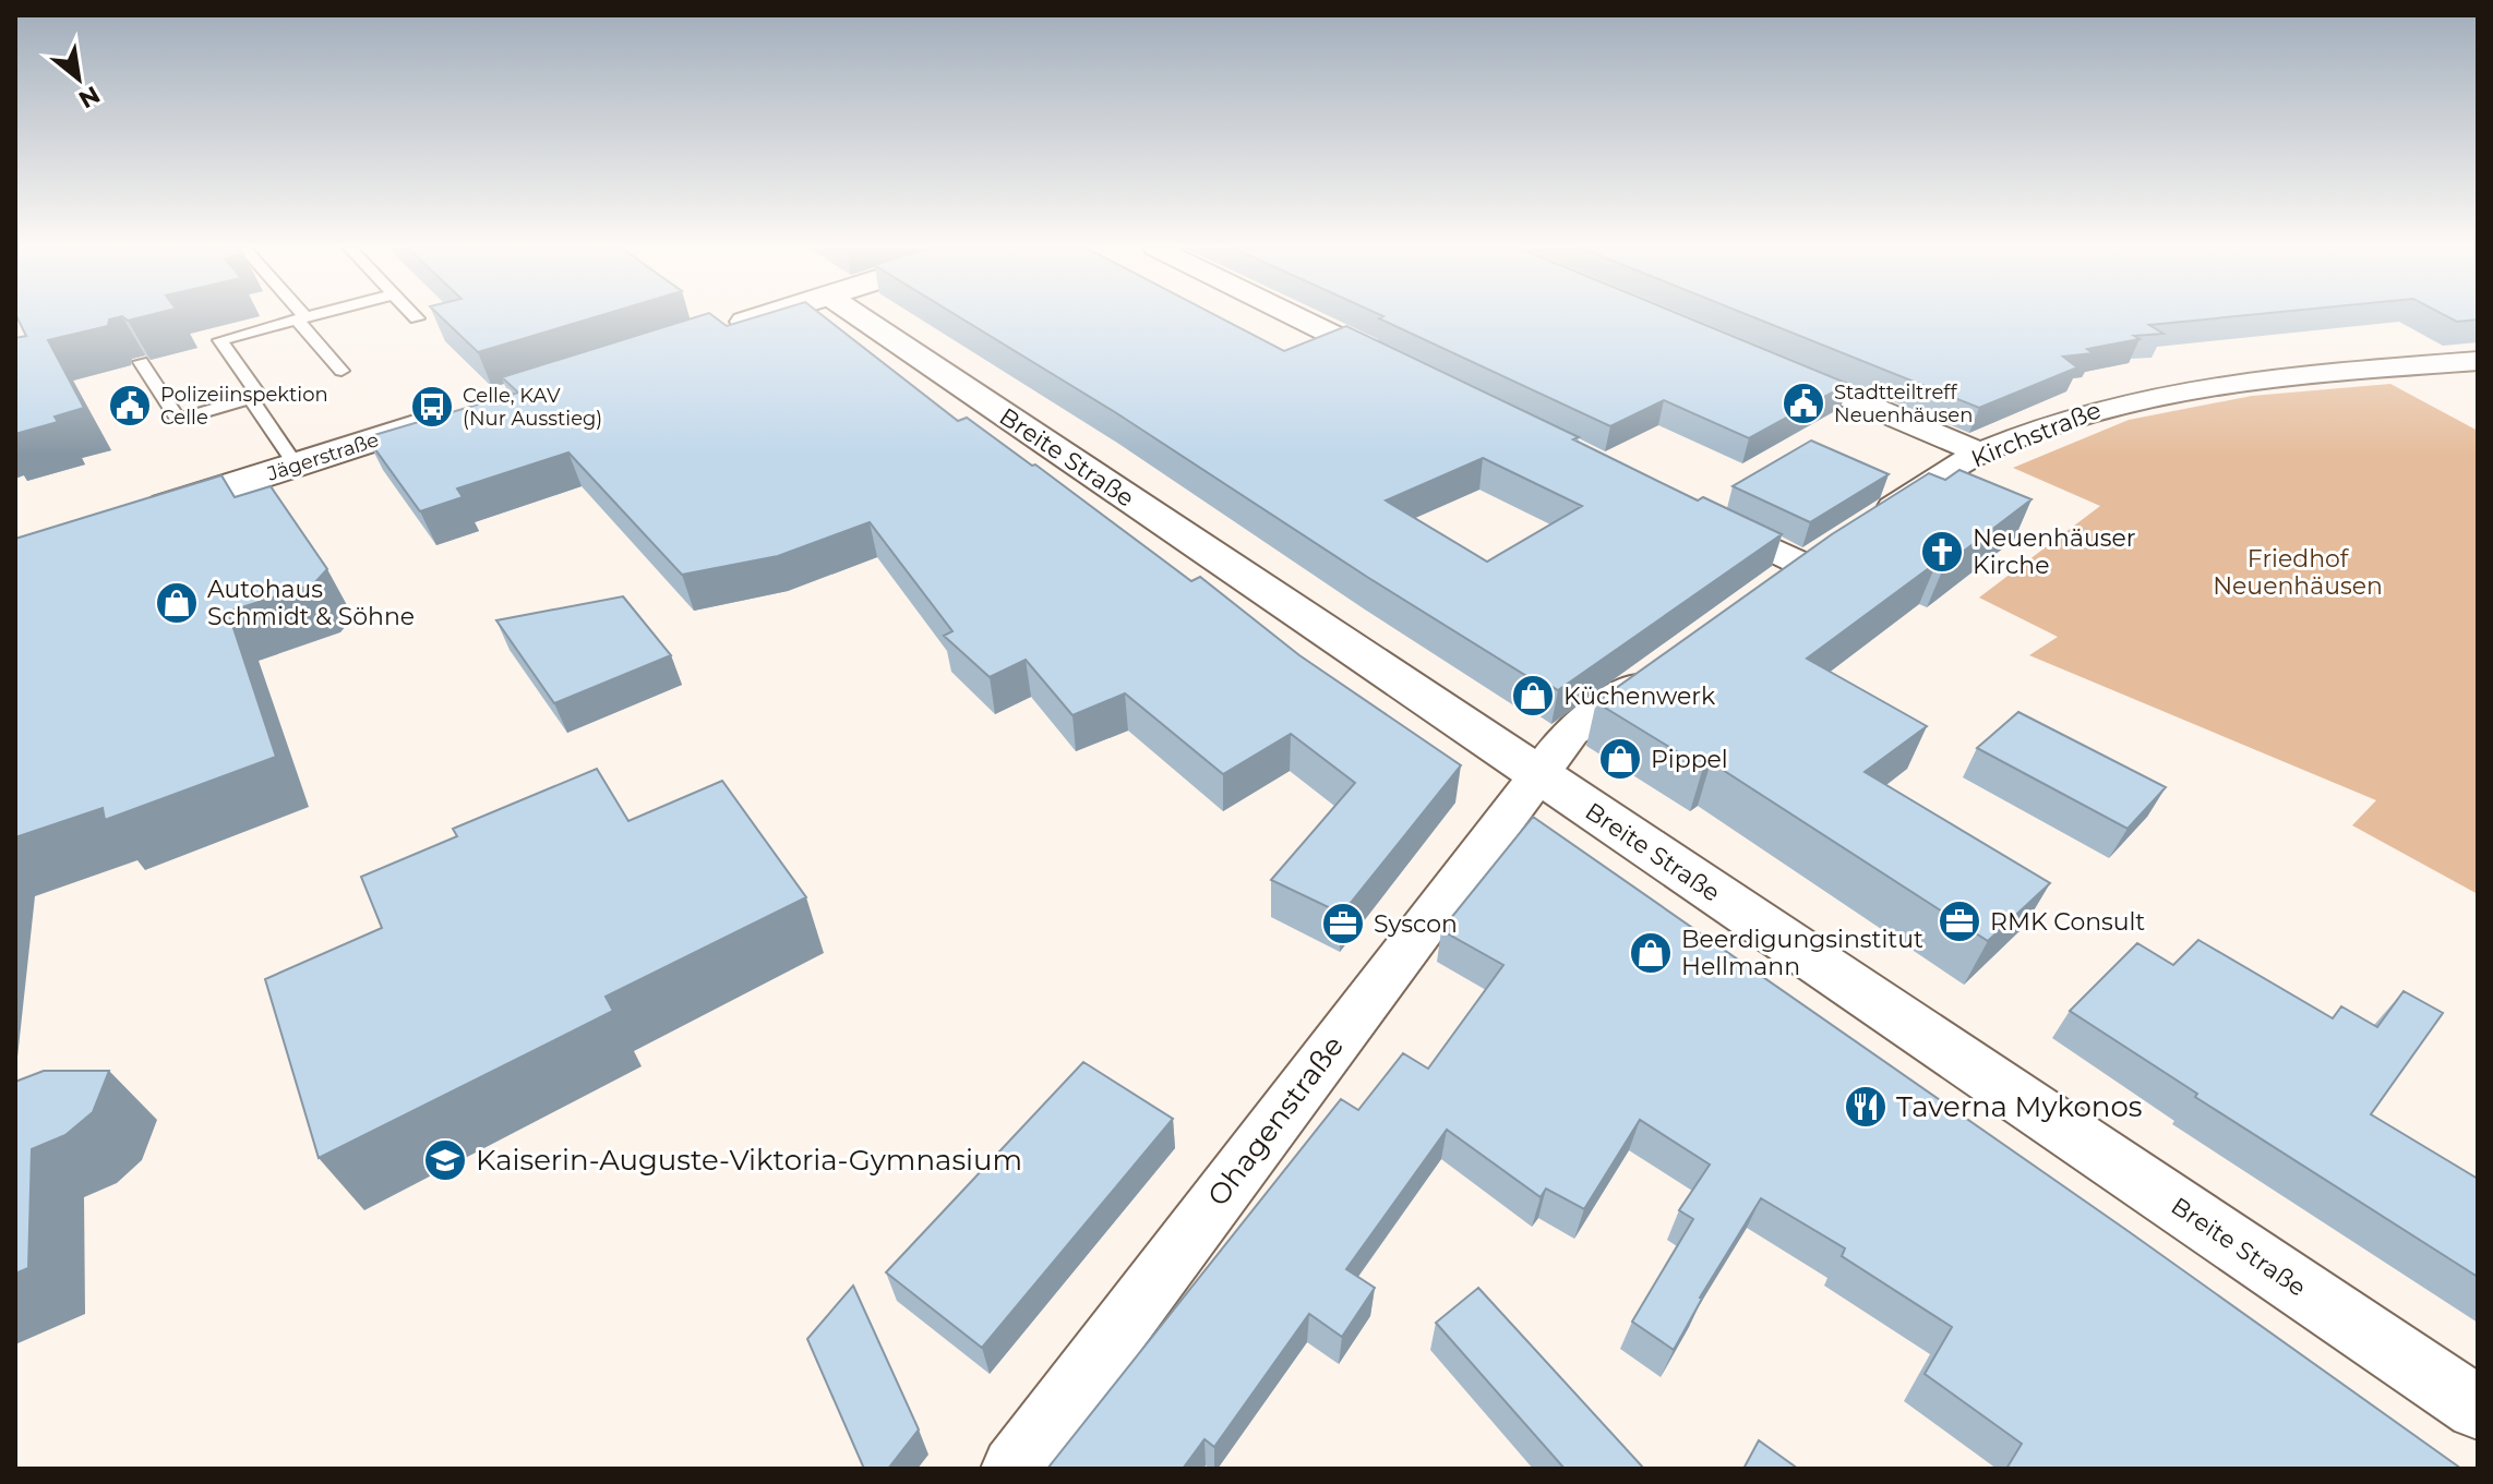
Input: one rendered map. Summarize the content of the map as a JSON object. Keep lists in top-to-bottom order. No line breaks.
{"streets":{"street":["Kirchstraße","Jägerstraße","Breite Straße","Ohagenstraße"]},"crossings":[["Breite Straße","Ohagenstraße"]],"parks":["Friedhof Neuenhäusen"],"places":{"public building":["Stadtteiltreff Neuenhäusen","Polizeiinspektion Celle"],"bus stop":["Celle, KAV (Nur Ausstieg)"],"church":["Neuenhäuser Kirche"],"shop":["Autohaus Schmidt & Söhne","Küchenwerk","Pippel","Beerdigungsinstitut Hellmann"],"office":["RMK Consult","Syscon"],"restaurant":["Taverna Mykonos"],"school or university":["Kaiserin-Auguste-Viktoria-Gymnasium"]},"north":"bottom right"}
